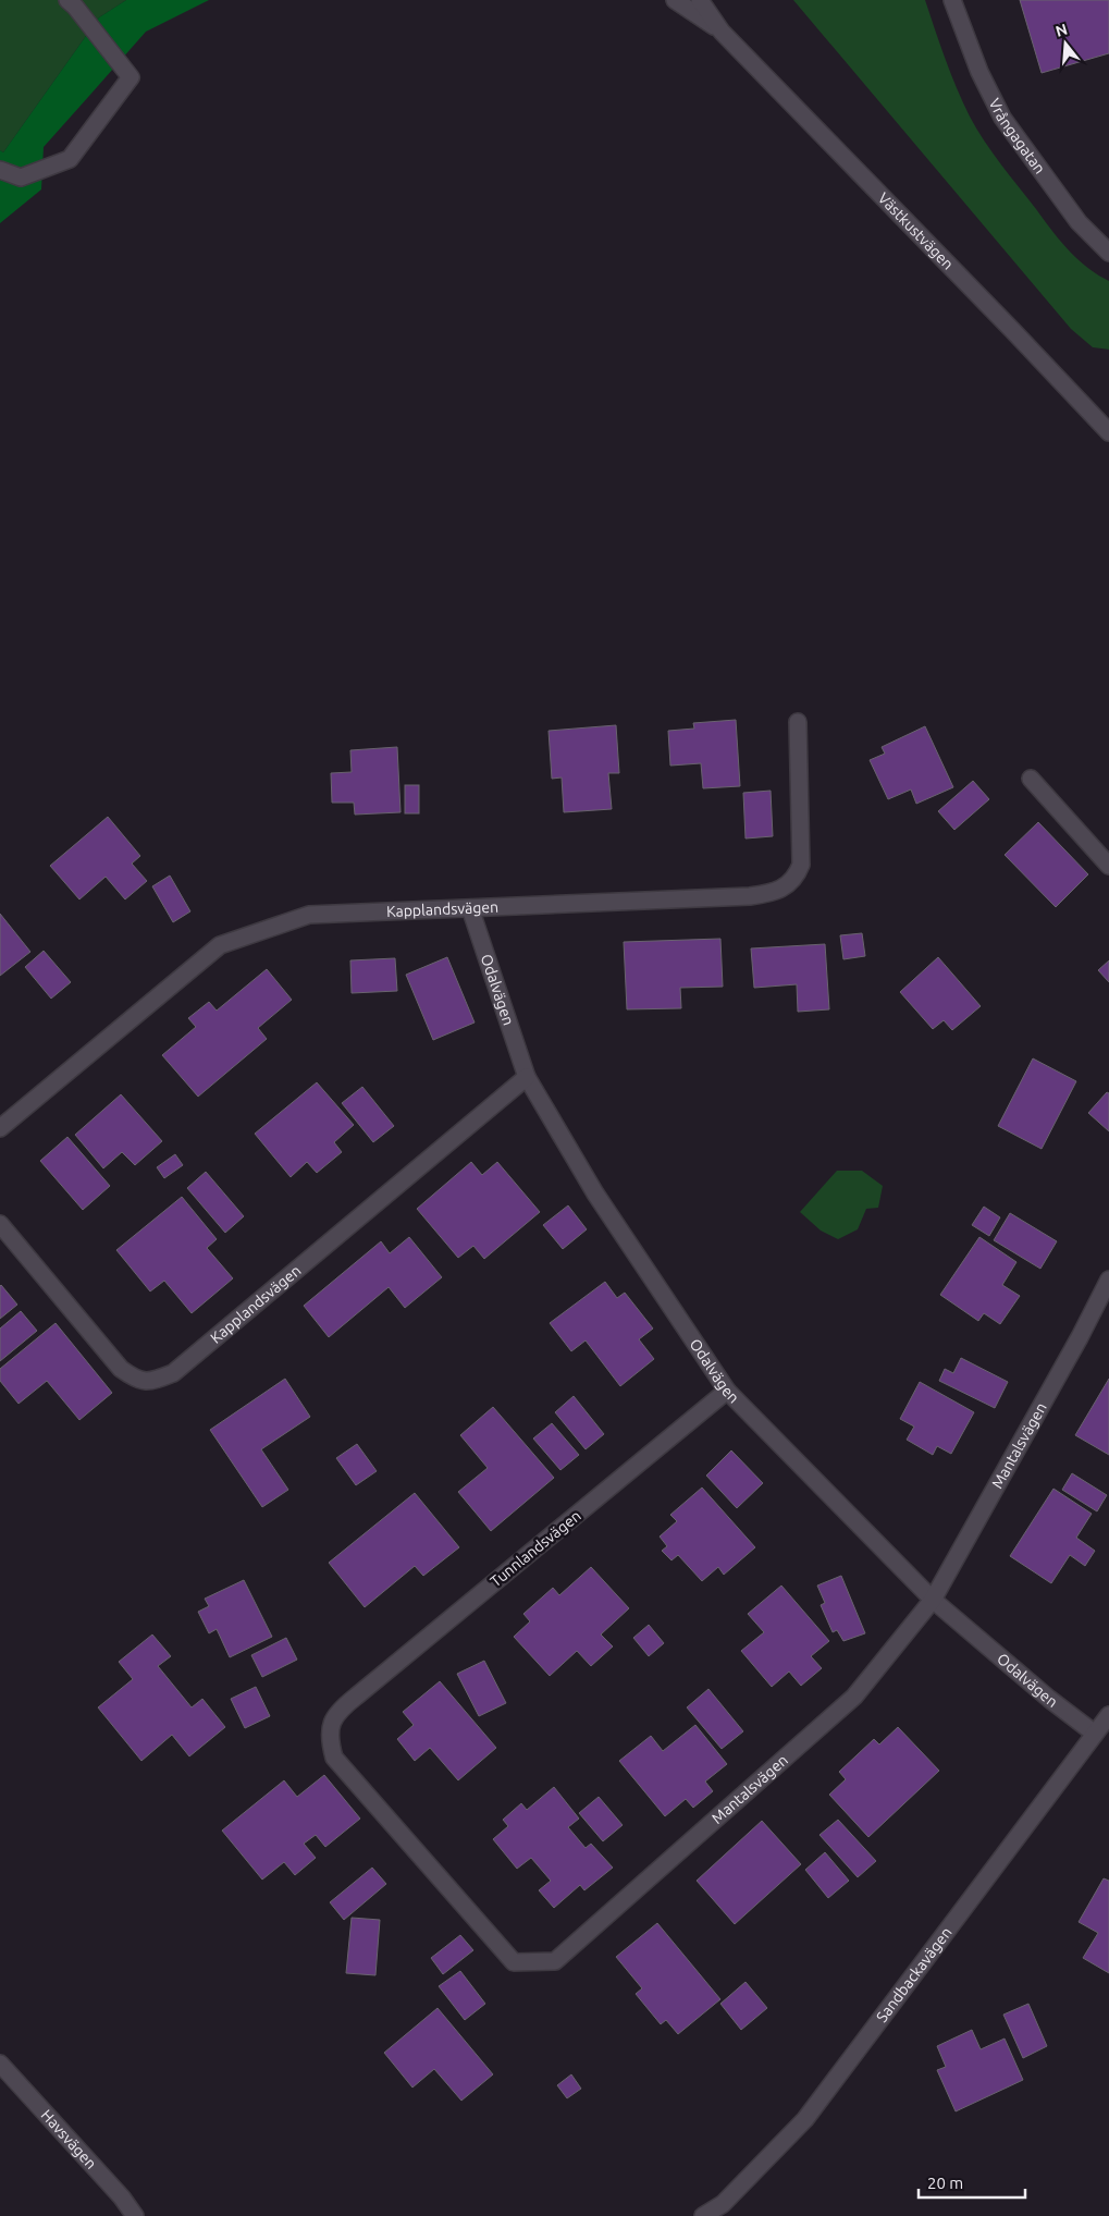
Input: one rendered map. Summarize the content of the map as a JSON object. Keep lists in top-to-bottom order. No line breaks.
{"streets":{"street":["Vrångagatan","Västkustvägen","Kapplandsvägen","Odalvägen","Mantalsvägen","Tunnlandsvägen","Sandbackavägen","Havsvägen"]},"crossings":[["Kapplandsvägen","Odalvägen"],["Odalvägen","Mantalsvägen"],["Odalvägen","Tunnlandsvägen"],["Odalvägen","Sandbackavägen"],["Mantalsvägen","Tunnlandsvägen"]],"scale_bar":"20 m","north":"top"}
